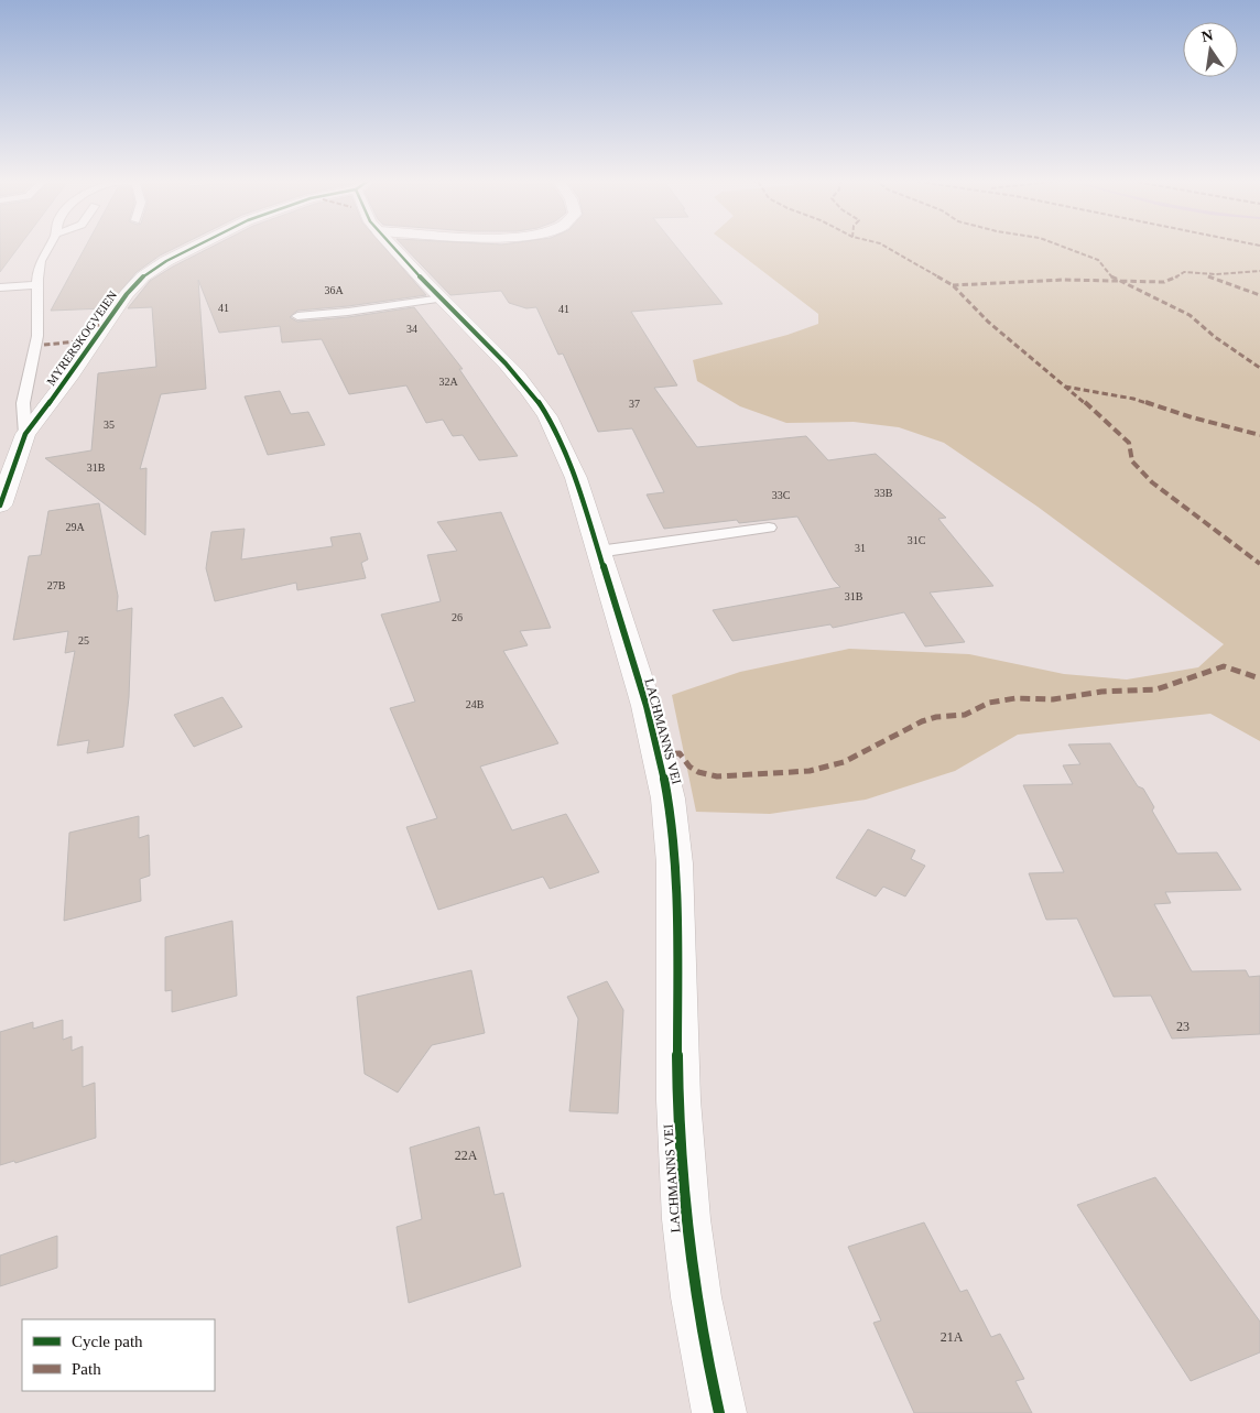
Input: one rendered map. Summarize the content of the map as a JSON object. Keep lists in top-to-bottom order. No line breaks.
{"streets":{"street":["MYRERSKOGVEIEN","LACHMANNS VEI"]},"house_numbers":["36A","41","41","34","32A","37","35","31B","33B","33C","29A","31C","31","27B","31B","26","25","24B","23","22A","21A"],"legend":["Cycle path","Path"],"north":"top"}
